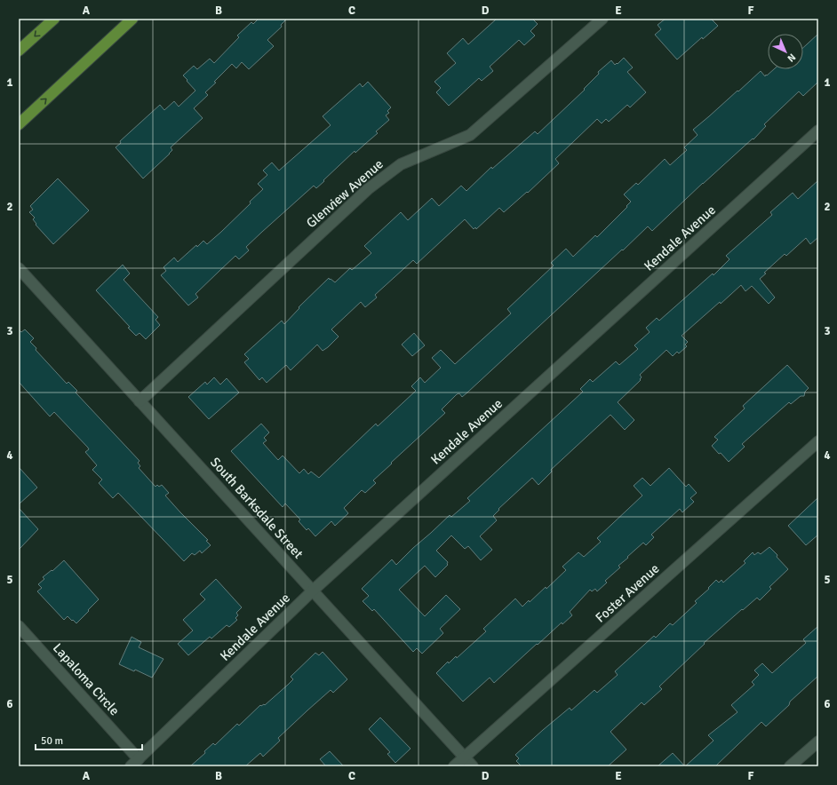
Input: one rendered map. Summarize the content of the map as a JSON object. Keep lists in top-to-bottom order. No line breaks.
{"streets":{"street":["Glenview Avenue","Kendale Avenue","South Barksdale Street","Foster Avenue","Lapaloma Circle"]},"crossings":[["Glenview Avenue","South Barksdale Street"],["Kendale Avenue","South Barksdale Street"],["Kendale Avenue","Lapaloma Circle"],["South Barksdale Street","Foster Avenue"]],"scale_bar":"50 m","north":"bottom right","grid":{"columns":["A","B","C","D","E","F"],"rows":["1","2","3","4","5","6"]}}
